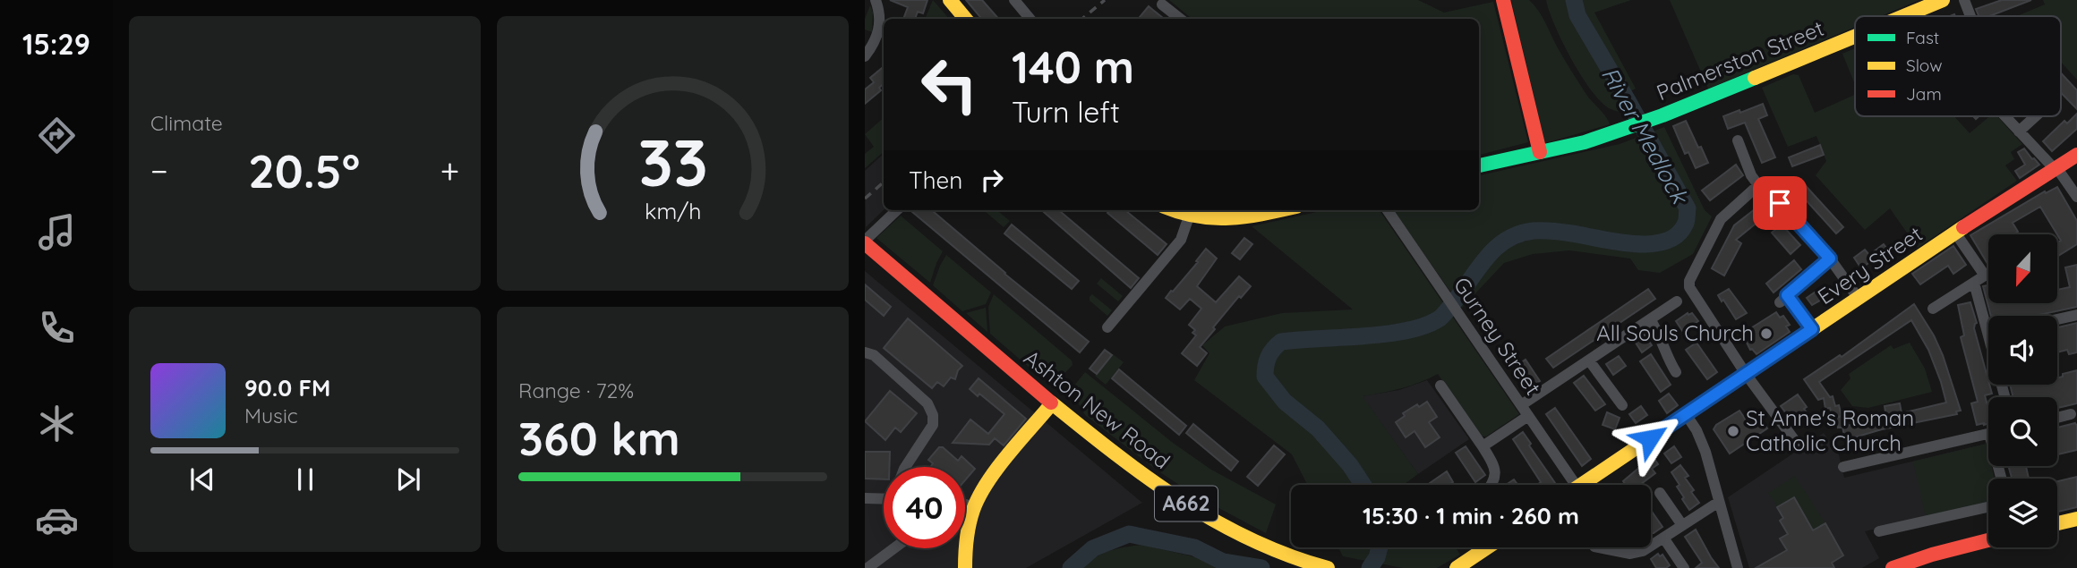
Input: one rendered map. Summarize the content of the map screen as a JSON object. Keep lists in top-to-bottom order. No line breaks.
{"streets":{"street":["Palmerston Street","Every Street","Gurney Street","Ashton New Road","A662"]},"water":["River Medlock"],"places":["All Souls Church","St Anne's Roman Catholic Church"],"legend":["Fast","Slow","Jam"],"north":"bottom","page":{"tabs":"15:29","tile":["Climate",["Range · 72%","360 km"]],"turn":["140 m","Turn left"],"heat":["−","20.5°","+"],"then":"Then","song":["90.0 FM","Music"],"limit":"40","trip":"15:30 · 1 min · 260 m","gauge":["33","km/h"]}}
